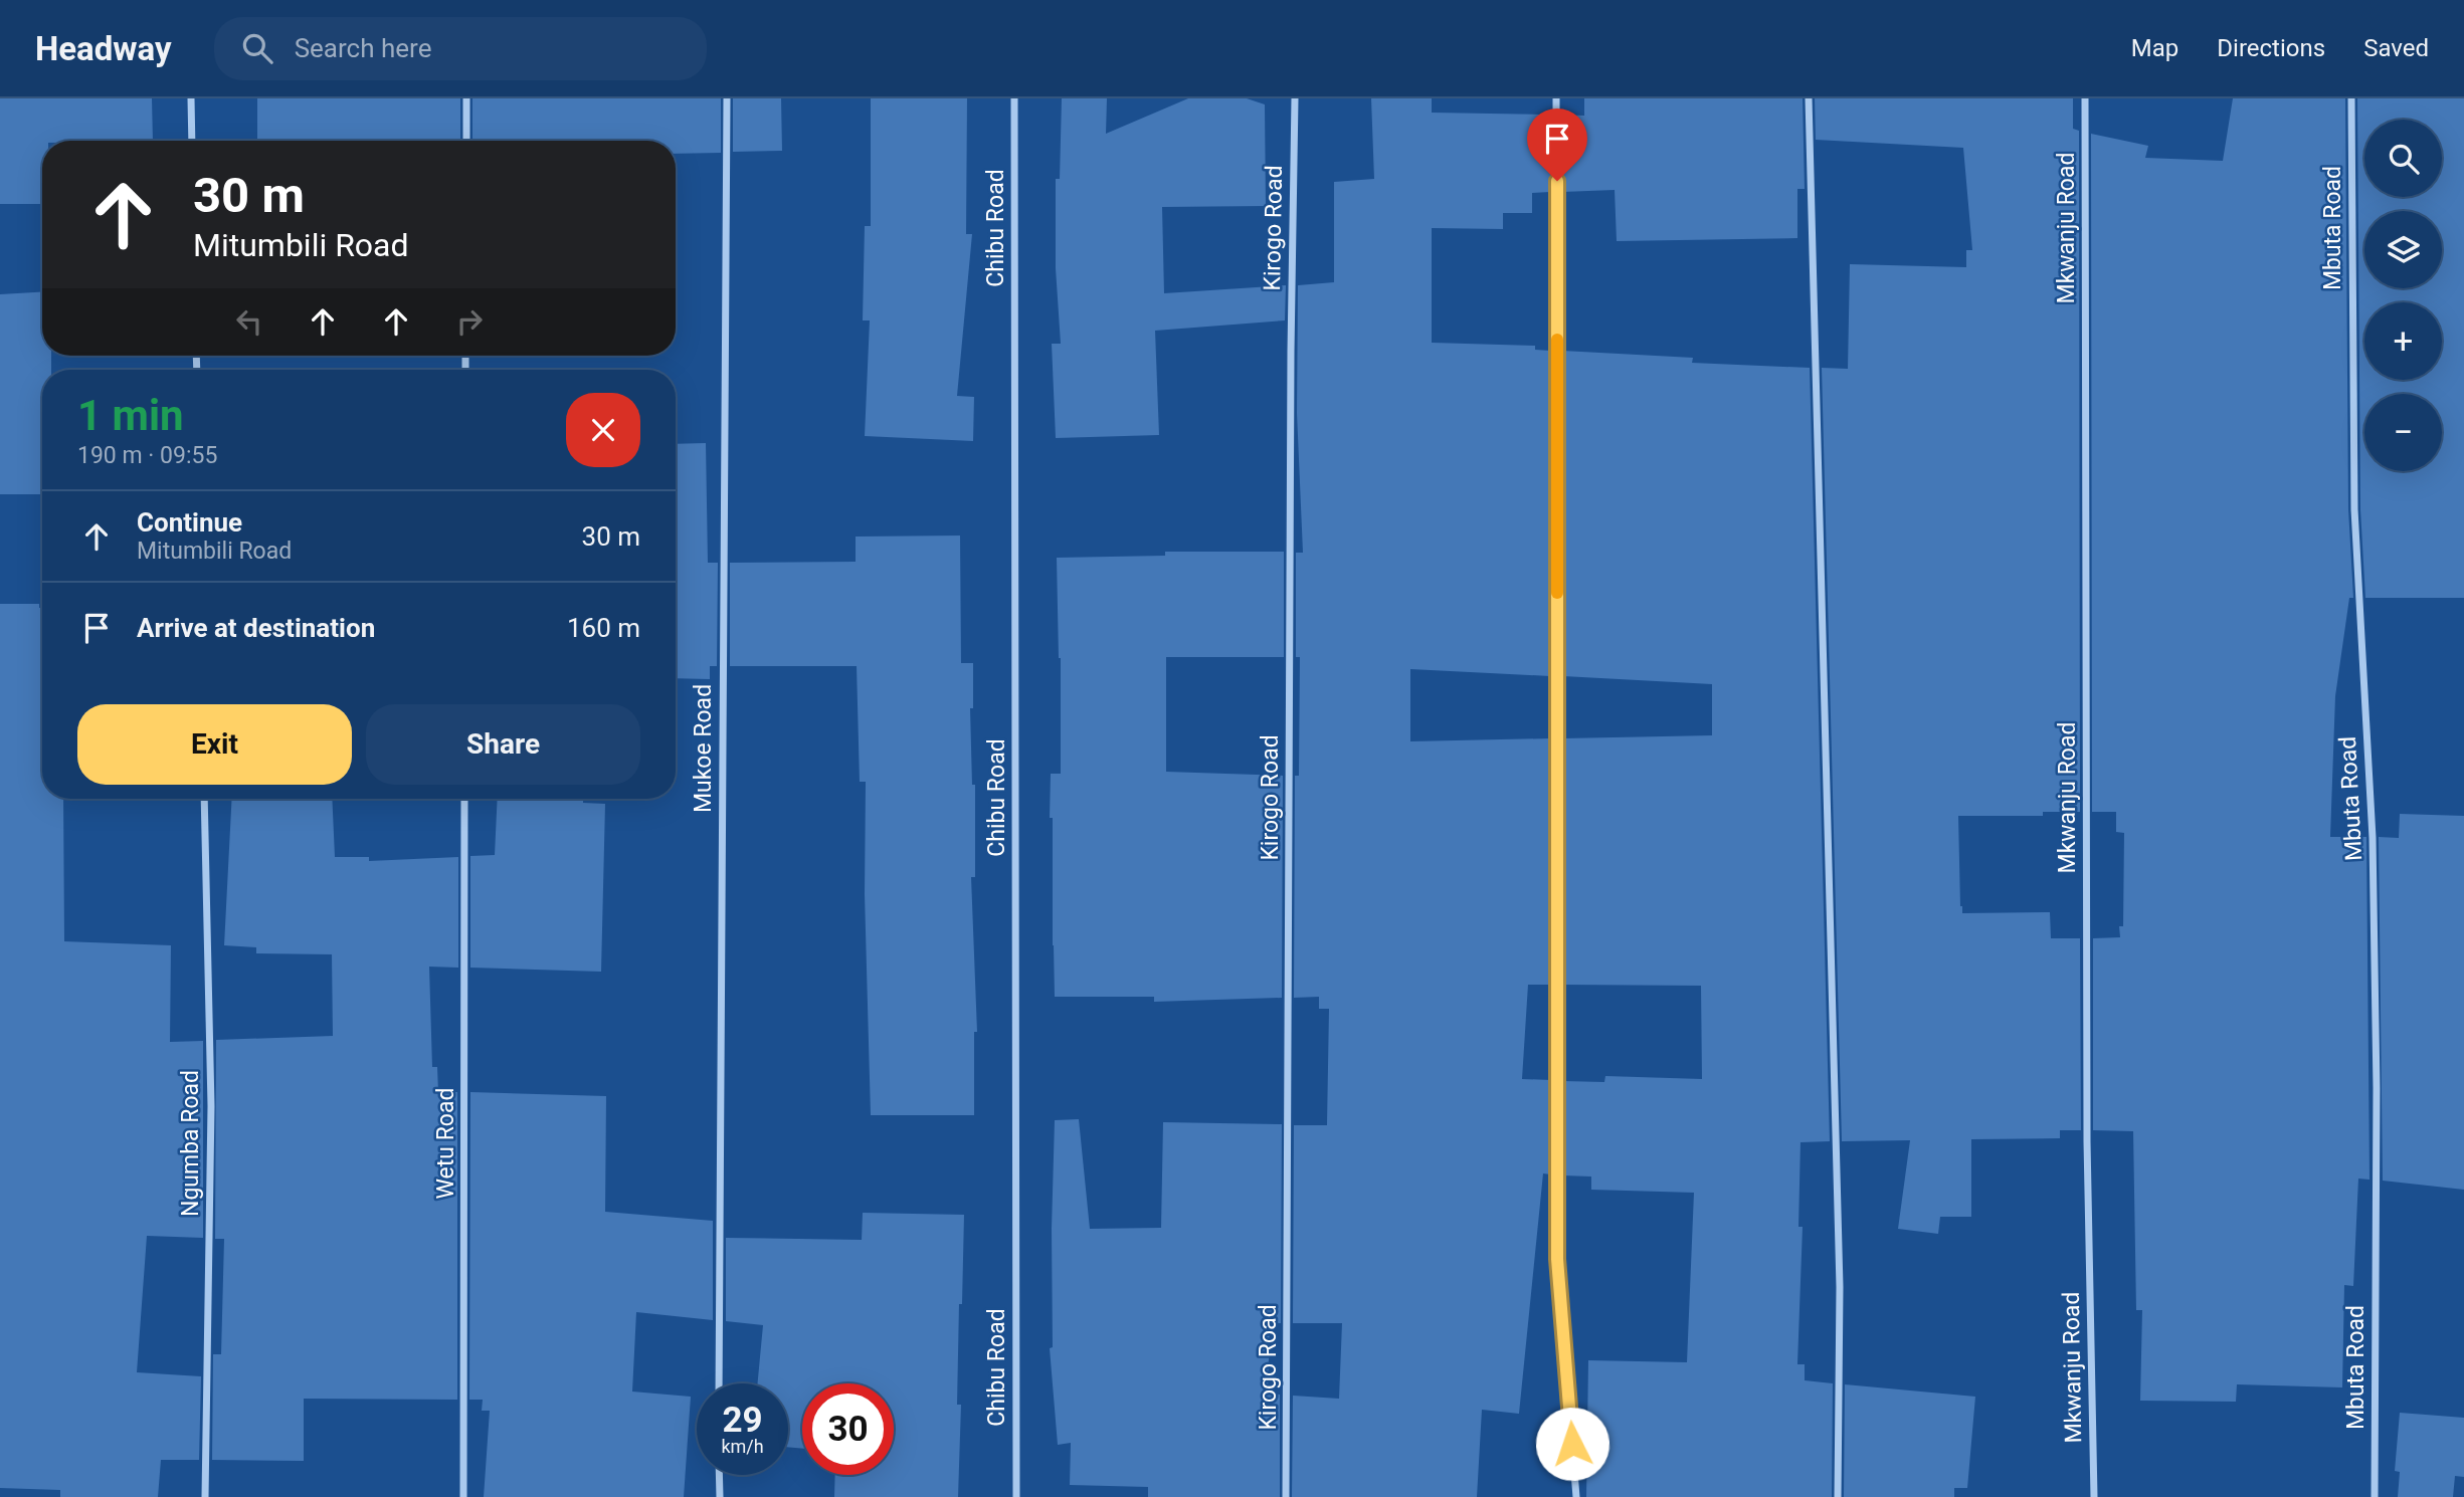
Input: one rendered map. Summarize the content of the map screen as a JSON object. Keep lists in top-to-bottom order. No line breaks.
{"streets":{"street":["Chibu Road","Kirogo Road","Mkwanju Road","Mbuta Road","Mukoe Road","Ngumba Road","Wetu Road"]},"page":{"header":"Headway","search":"Search here","nav":["Map","Directions","Saved"],"map_buttons":["+","−"],"turn":["30 m","Mitumbili Road"],"heading":["1 min","190 m · 09:55"],"list":[{"name":"Continue","note":"Mitumbili Road","value":"30 m"},{"name":"Arrive at destination","value":"160 m"}],"buttons":["Exit","Share"],"speed":"29 km/h","limit":"30"}}
